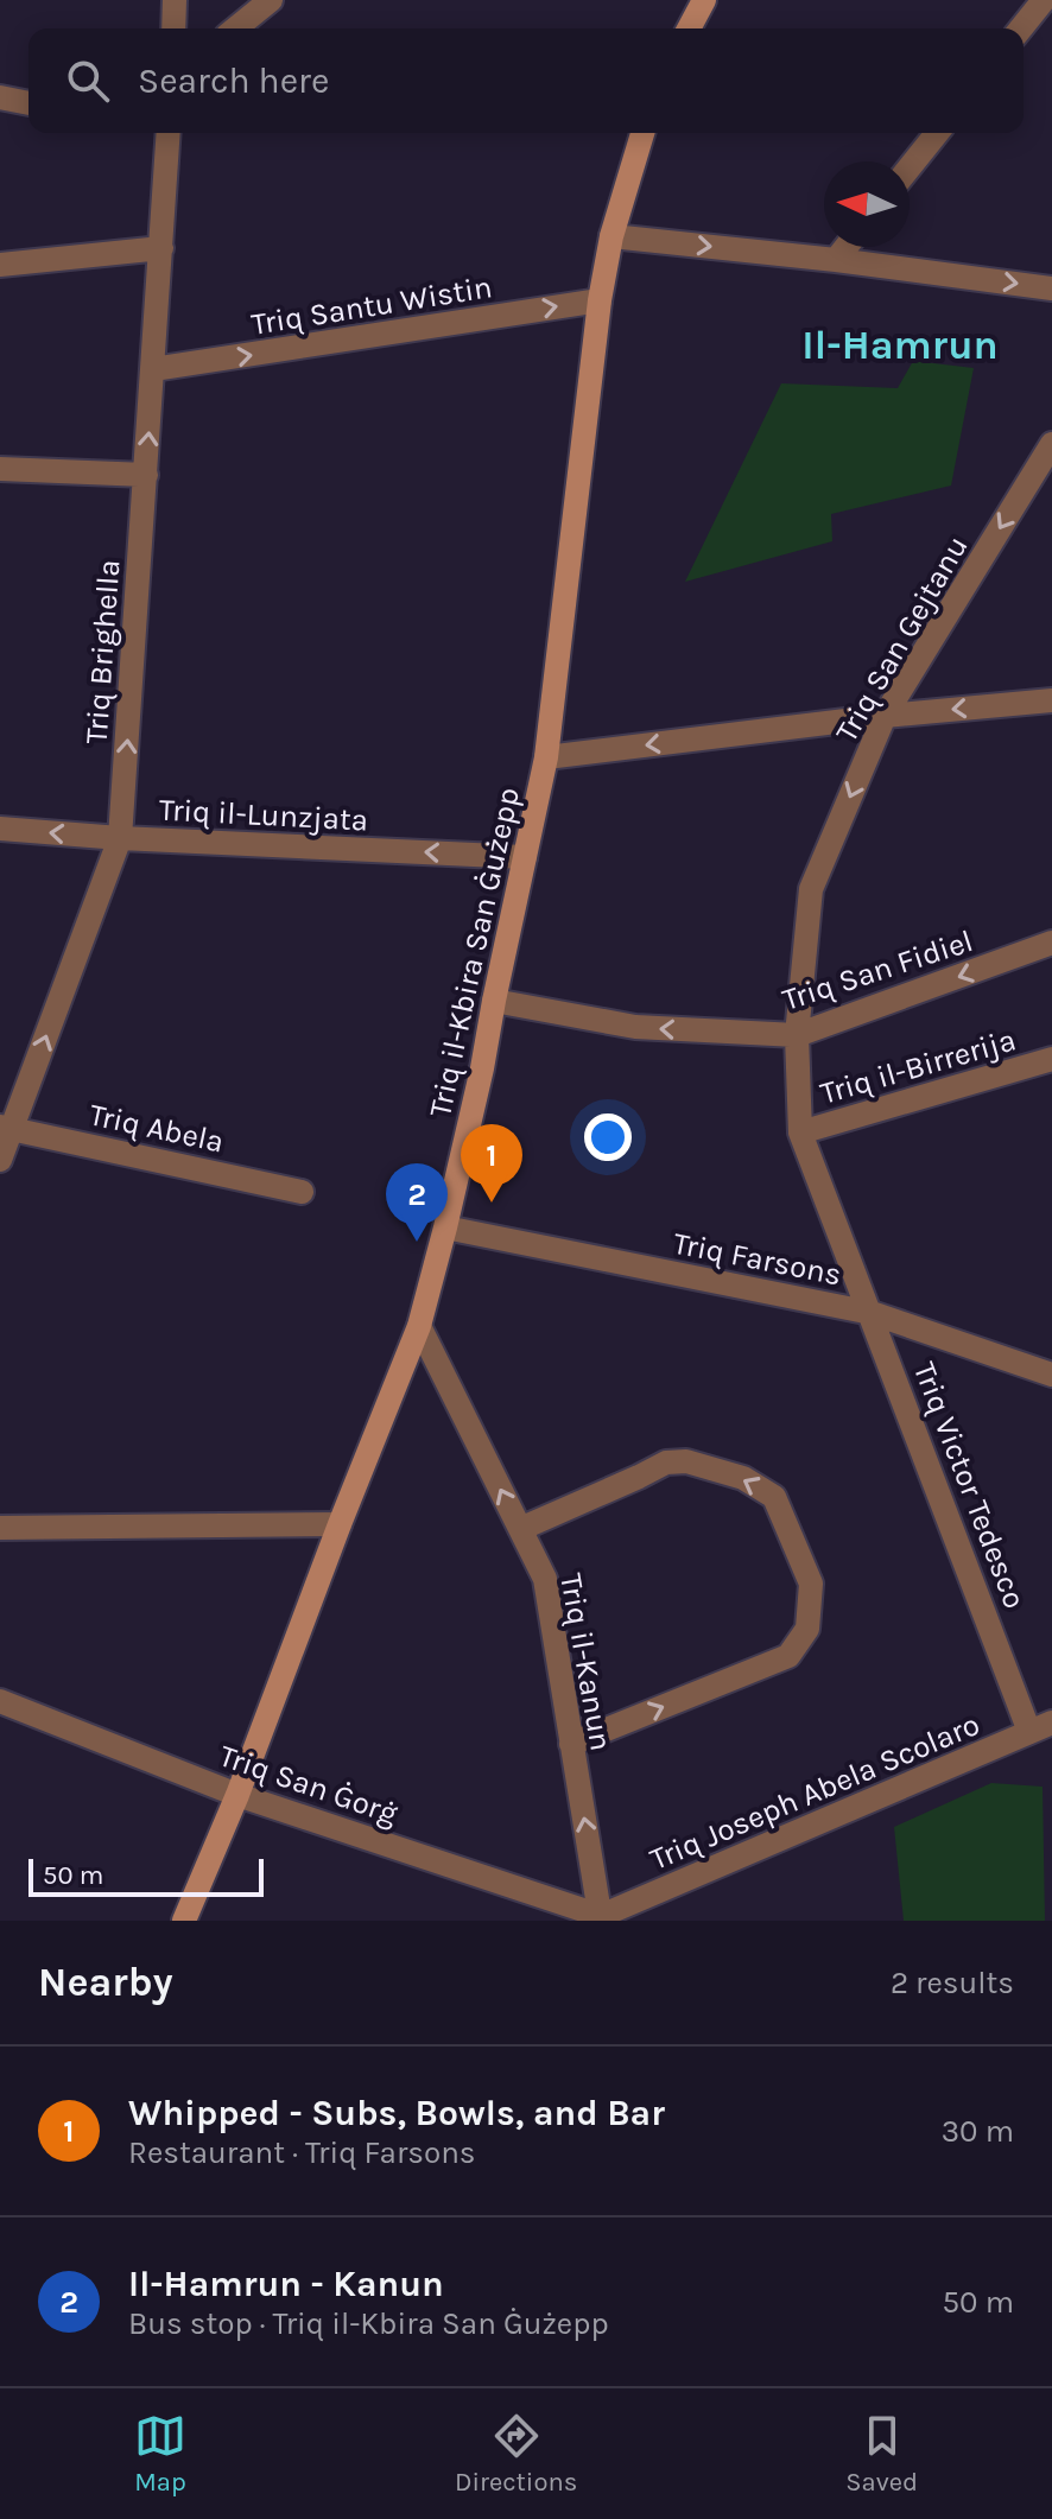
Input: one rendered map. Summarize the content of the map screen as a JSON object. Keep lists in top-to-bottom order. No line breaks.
{"streets":{"main road":["Triq il-Kbira San Ġużepp"],"street":["Triq Santu Wistin","Triq San Gejtanu","Triq Brighella","Triq il-Lunzjata","Triq San Fidiel","Triq il-Birrerija","Triq Abela","Triq Farsons","Triq Victor Tedesco","Triq il-Kanun","Triq San Ġorġ","Triq Joseph Abela Scolaro"]},"crossings":[["Triq Santu Wistin","Triq Brighella"],["Triq Santu Wistin","Triq il-Kbira San Ġużepp"],["Triq San Gejtanu","Triq San Fidiel"],["Triq San Gejtanu","Triq il-Birrerija"],["Triq San Gejtanu","Triq Farsons"],["Triq San Gejtanu","Triq Victor Tedesco"],["Triq Brighella","Triq il-Lunzjata"],["Triq Brighella","Triq Abela"],["Triq il-Lunzjata","Triq il-Kbira San Ġużepp"],["Triq il-Kbira San Ġużepp","Triq San Fidiel"],["Triq il-Kbira San Ġużepp","Triq Farsons"],["Triq il-Kbira San Ġużepp","Triq il-Kanun"],["Triq il-Kbira San Ġużepp","Triq San Ġorġ"],["Triq Farsons","Triq Victor Tedesco"],["Triq Victor Tedesco","Triq Joseph Abela Scolaro"],["Triq il-Kanun","Triq San Ġorġ"],["Triq il-Kanun","Triq Joseph Abela Scolaro"],["Triq San Ġorġ","Triq Joseph Abela Scolaro"]],"one_way":["Triq Santu Wistin","Triq San Gejtanu","Triq Brighella","Triq il-Lunzjata","Triq San Fidiel","Triq il-Kanun"],"districts":["Il-Ħamrun"],"scale_bar":"50 m","north":"left","page":{"search":"Search here","pins":["1","2"],"scale":"50 m","heading":["Nearby","2 results"],"list":[{"mark":"1","name":"Whipped - Subs, Bowls, and Bar","note":"Restaurant · Triq Farsons","value":"30 m"},{"mark":"2","name":"Il-Ħamrun - Kanun","note":"Bus stop · Triq il-Kbira San Ġużepp","value":"50 m"}],"nav":["Map","Directions","Saved"]}}
